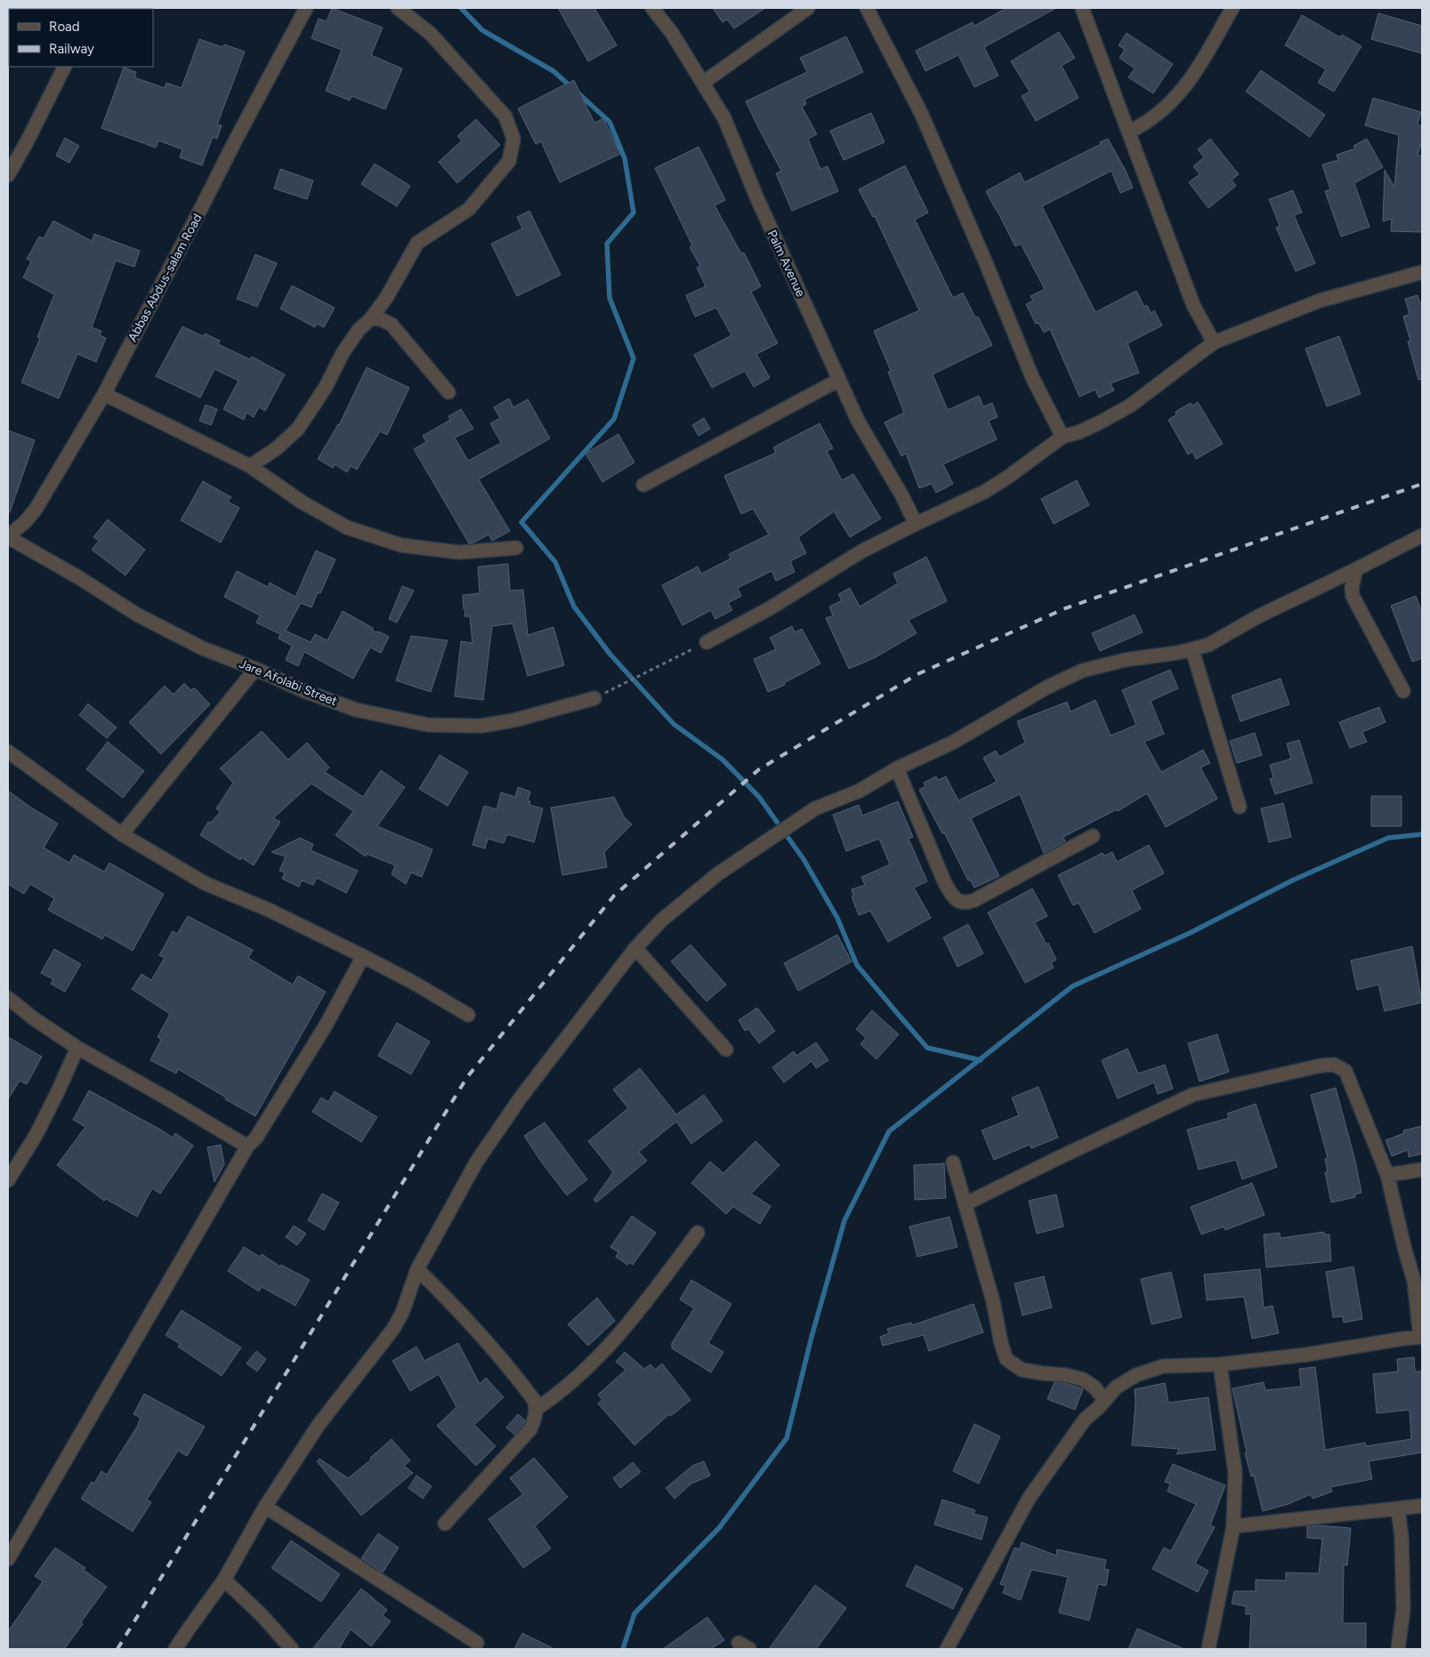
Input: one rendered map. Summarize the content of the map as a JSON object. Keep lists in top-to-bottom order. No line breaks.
{"streets":{"street":["Palm Avenue","Abbas Abdus-salam Road","Jare Afolabi Street"]},"crossings":[["Abbas Abdus-salam Road","Jare Afolabi Street"]],"legend":["Road","Railway"]}
